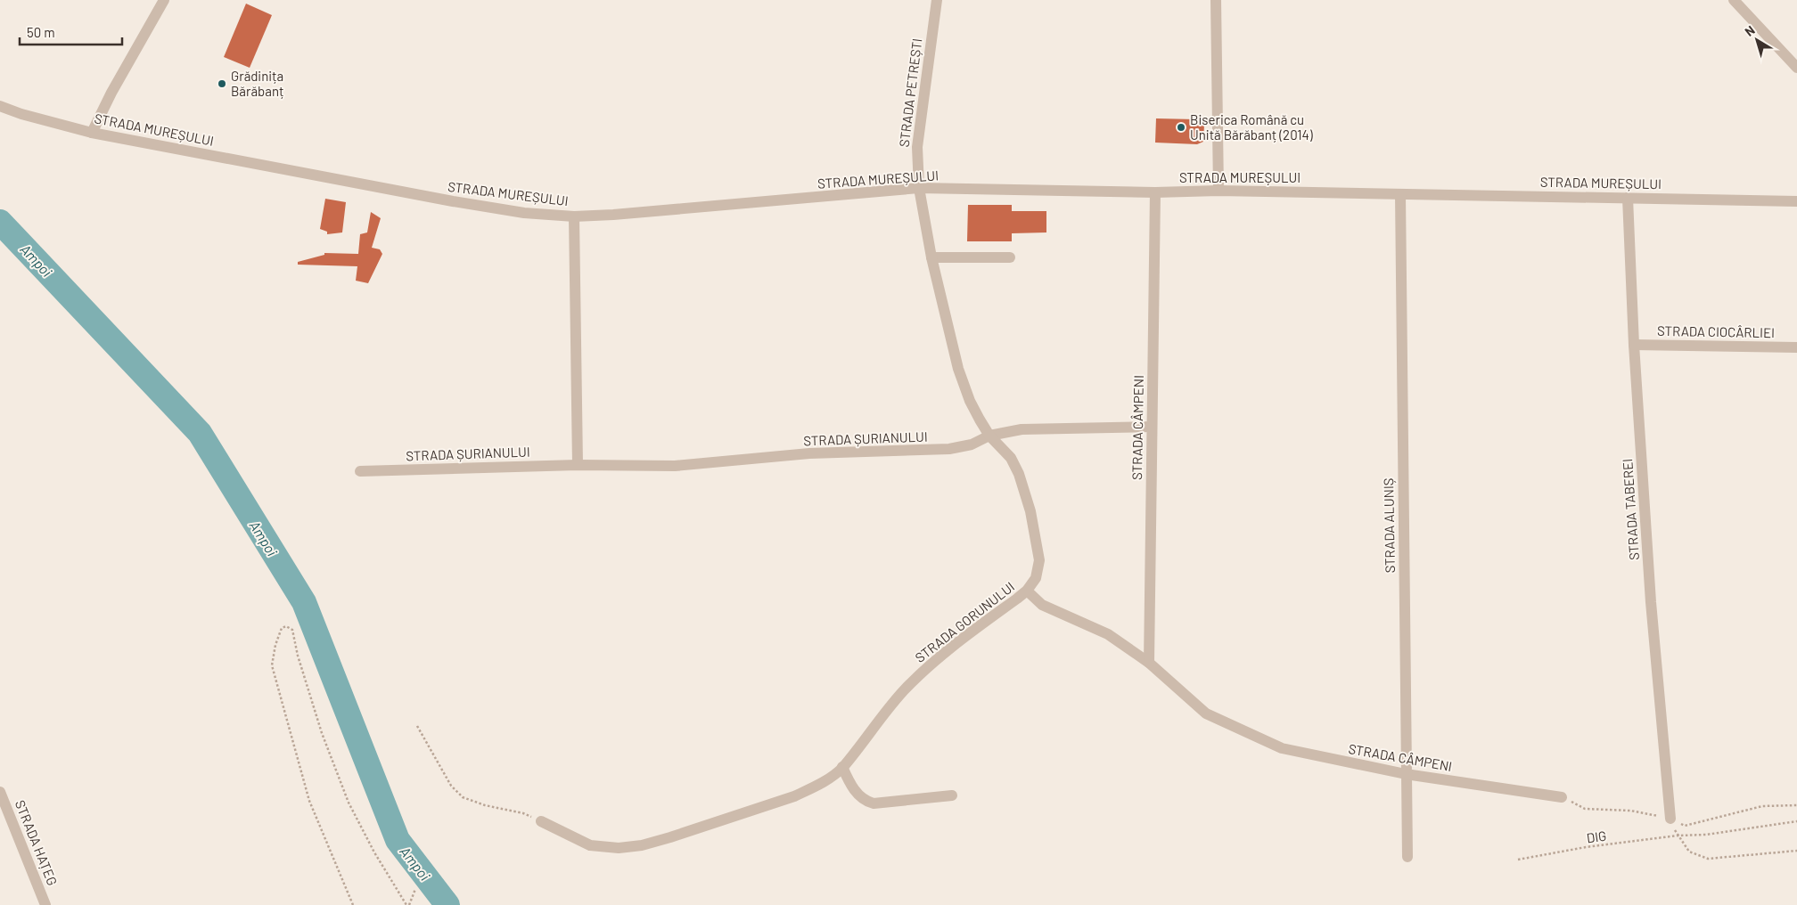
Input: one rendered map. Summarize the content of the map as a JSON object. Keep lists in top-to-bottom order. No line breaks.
{"streets":{"street":["STRADA PETREȘTI","STRADA MUREȘULUI","STRADA CIOCÂRLIEI","STRADA CÂMPENI","STRADA ȘURIANULUI","STRADA TABEREI","STRADA ALUNIȘ","STRADA GORUNULUI","STRADA HAȚEG"],"path":["DIG"]},"crossings":[["STRADA PETREȘTI","STRADA MUREȘULUI"],["STRADA PETREȘTI","STRADA GORUNULUI"],["STRADA MUREȘULUI","STRADA CÂMPENI"],["STRADA MUREȘULUI","STRADA TABEREI"],["STRADA MUREȘULUI","STRADA ALUNIȘ"],["STRADA MUREȘULUI","STRADA GORUNULUI"],["STRADA CIOCÂRLIEI","STRADA TABEREI"],["STRADA CÂMPENI","STRADA ȘURIANULUI"],["STRADA CÂMPENI","STRADA ALUNIȘ"],["STRADA CÂMPENI","STRADA GORUNULUI"],["STRADA ȘURIANULUI","STRADA GORUNULUI"]],"water":["Ampoi"],"places":["Grădinița Bărăbanț","Biserica Română cu Unită Bărăbanț (2014)"],"scale_bar":"50 m","north":"top left"}
